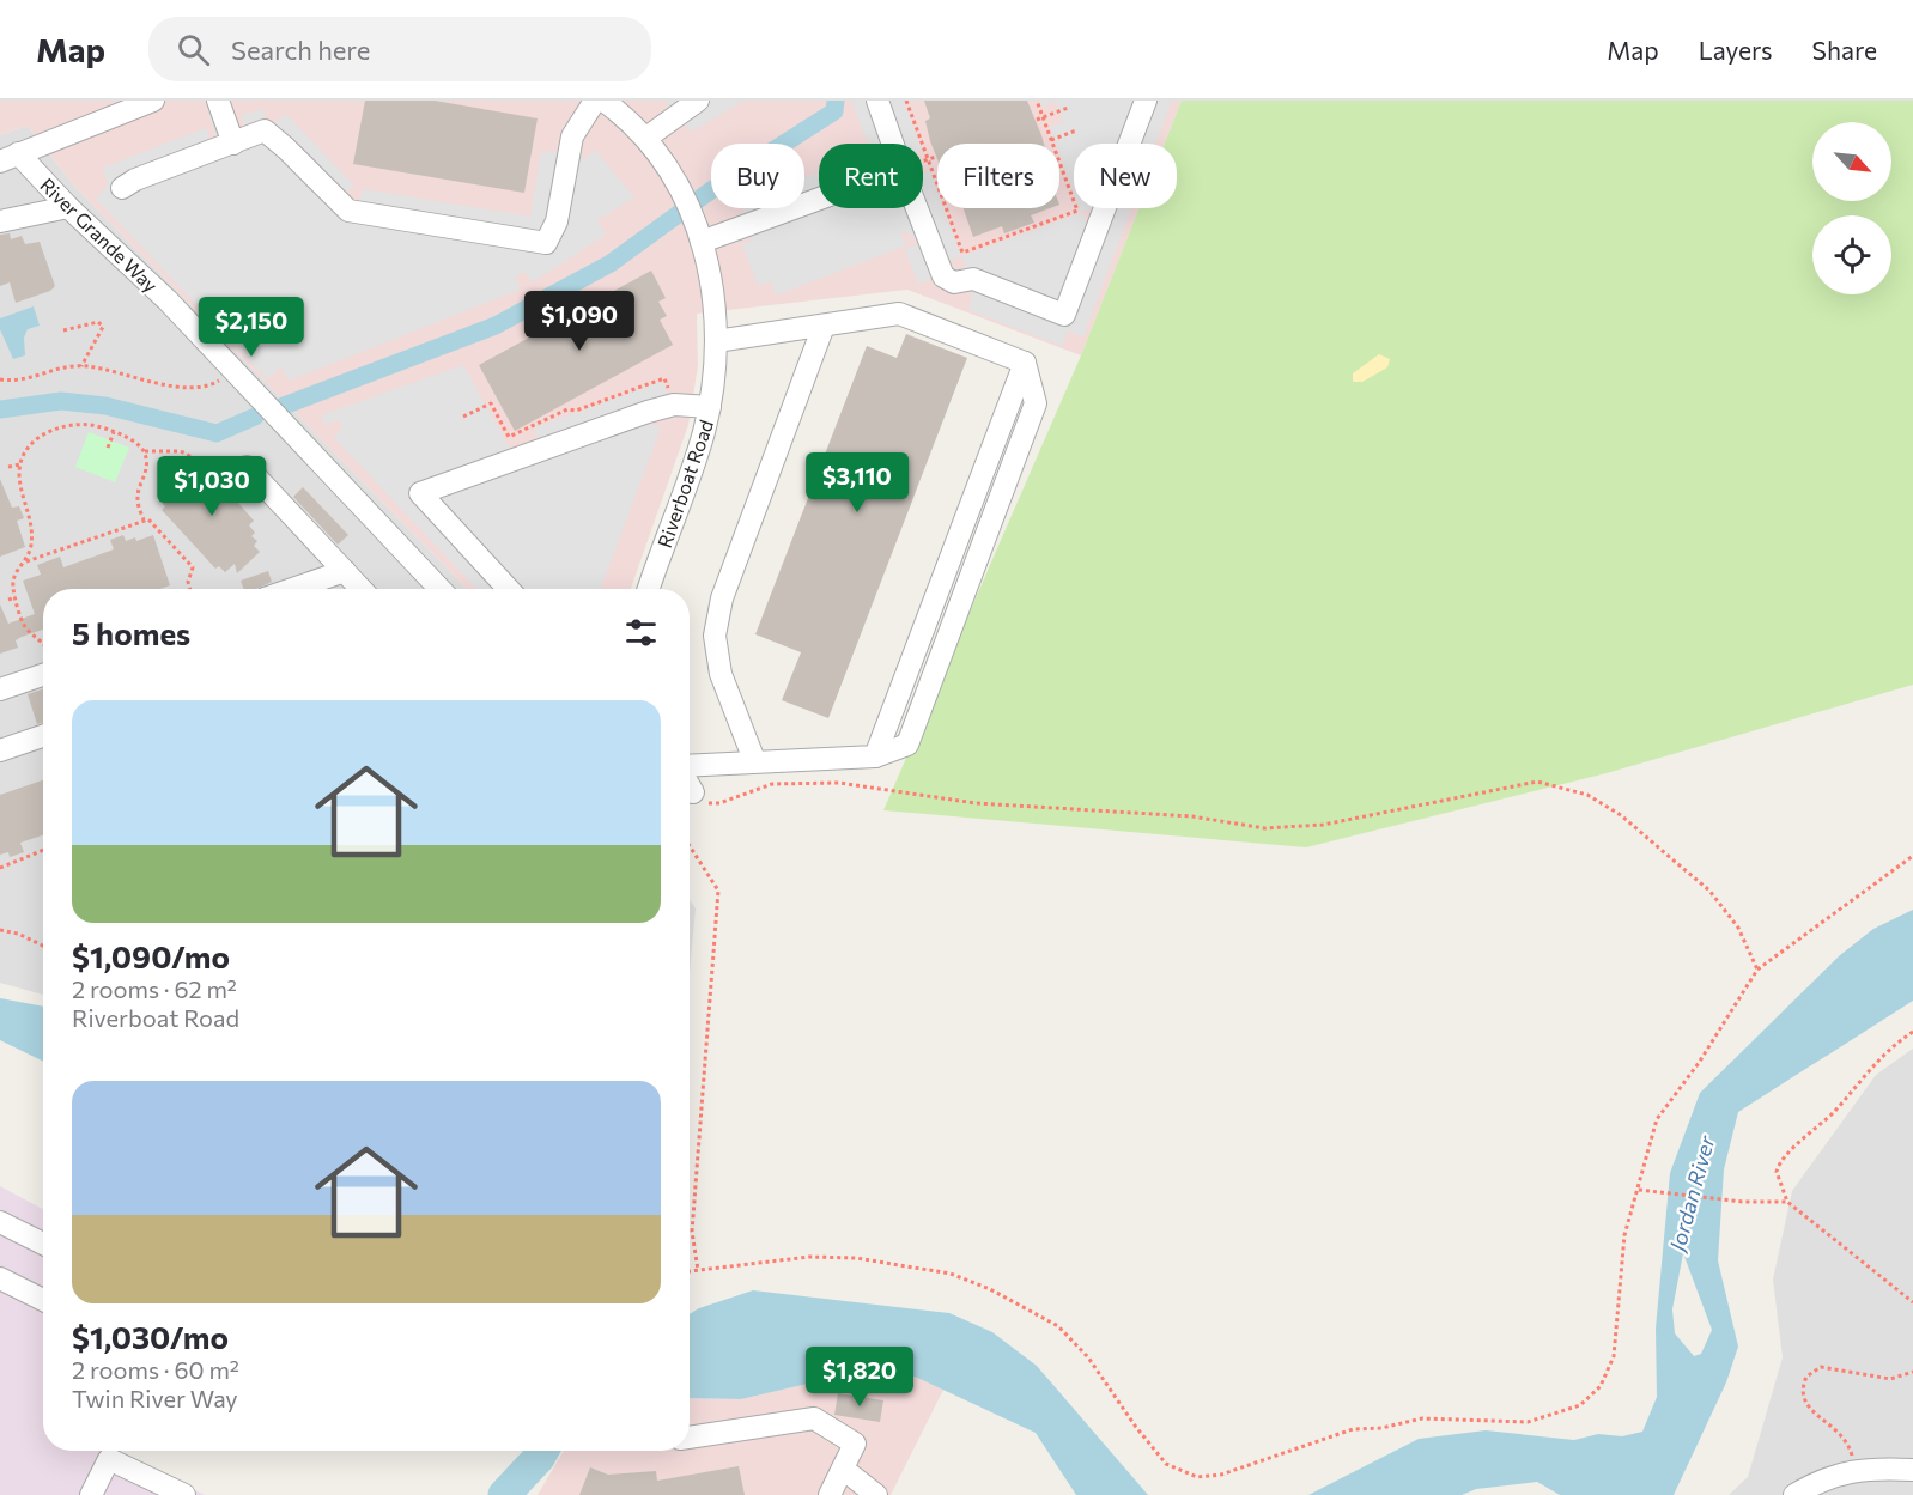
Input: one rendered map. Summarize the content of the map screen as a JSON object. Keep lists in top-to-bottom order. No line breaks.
{"streets":{"street":["River Grande Way","Riverboat Road"]},"water":["Jordan River"],"north":"bottom right","page":{"header":"Map","search":"Search here","nav":["Map","Layers","Share"],"chip":["Buy","Rent","Filters","New"],"price":["$1,090","$2,150","$3,110","$1,030","$1,820"],"heading":"5 homes","list":[{"name":"$1,090/mo","note":"2 rooms · 62 m² · Riverboat Road"},{"name":"$1,030/mo","note":"2 rooms · 60 m² · Twin River Way"}]}}
